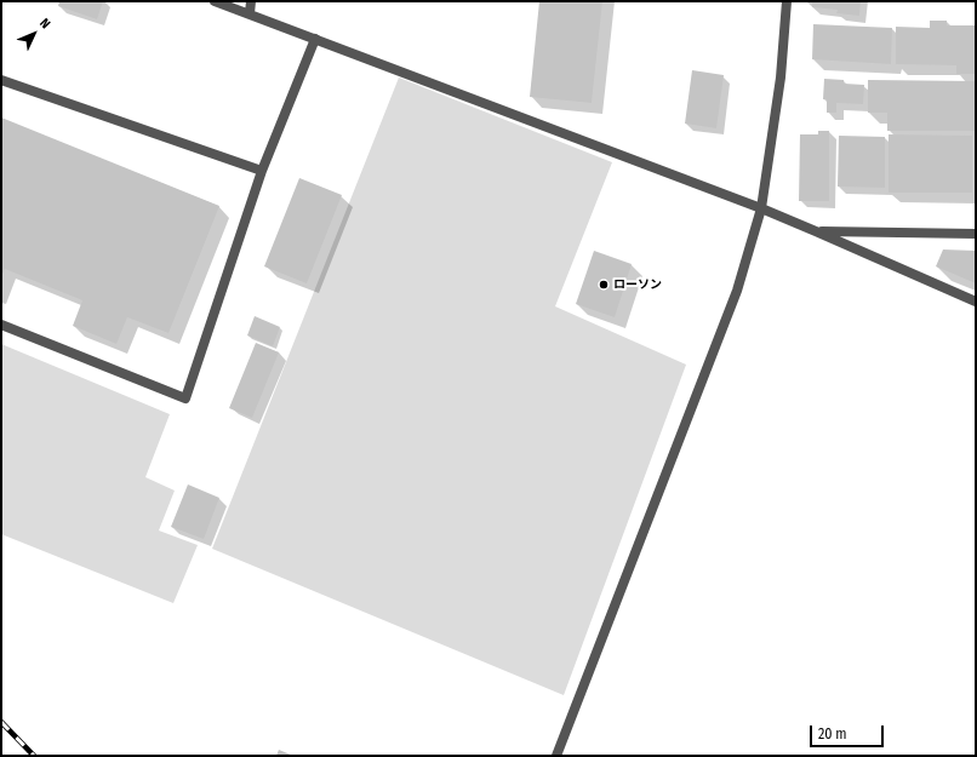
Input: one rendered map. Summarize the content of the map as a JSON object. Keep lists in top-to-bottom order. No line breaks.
{"places":["ローソン"],"scale_bar":"20 m","north":"top right"}
